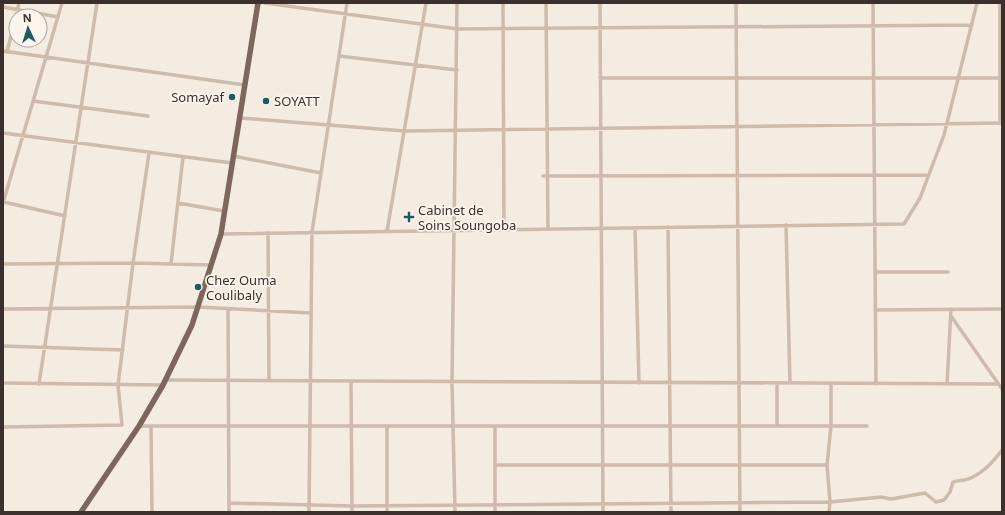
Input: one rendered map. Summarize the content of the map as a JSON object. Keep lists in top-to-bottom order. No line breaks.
{"places":{"other":["Somayaf","SOYATT","Chez Ouma Coulibaly"],"health":["Cabinet de Soins Soungoba"]},"north":"top"}
